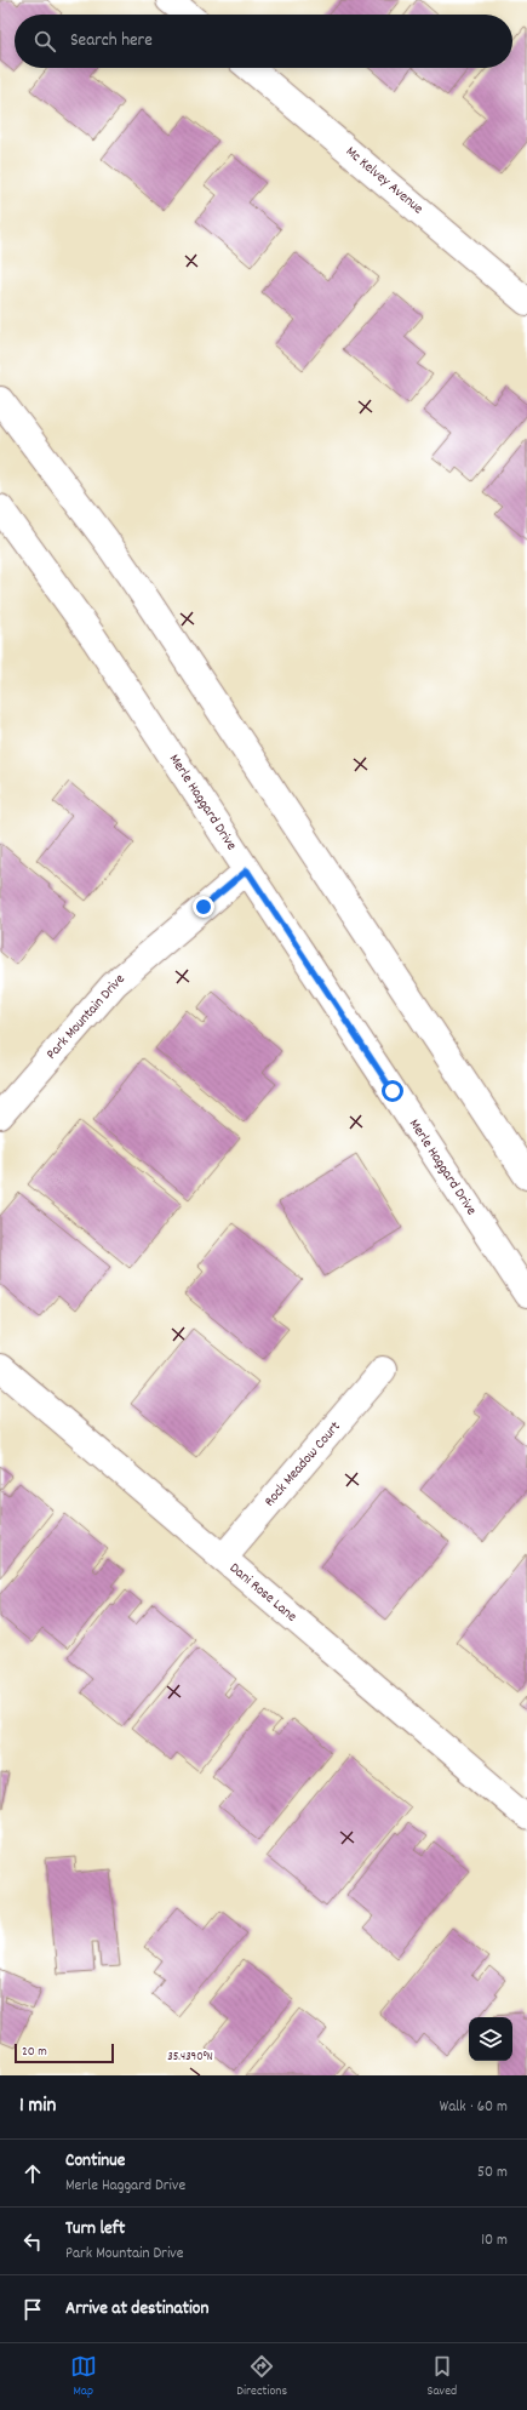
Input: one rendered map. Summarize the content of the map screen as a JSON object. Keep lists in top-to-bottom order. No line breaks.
{"streets":{"main road":["Mc Kelvey Avenue","Merle Haggard Drive","Park Mountain Drive","Rock Meadow Court","Dani Rose Lane"]},"crossings":[["Merle Haggard Drive","Park Mountain Drive"],["Rock Meadow Court","Dani Rose Lane"]],"scale_bar":"20 m","page":{"search":"Search here","scale":"20 m","heading":["1 min","Walk · 60 m"],"list":[["Continue","Merle Haggard Drive","50 m"],["Turn left","Park Mountain Drive","10 m"],"Arrive at destination"],"nav":["Map","Directions","Saved"]},"coordinates":["35.4390°N"]}
